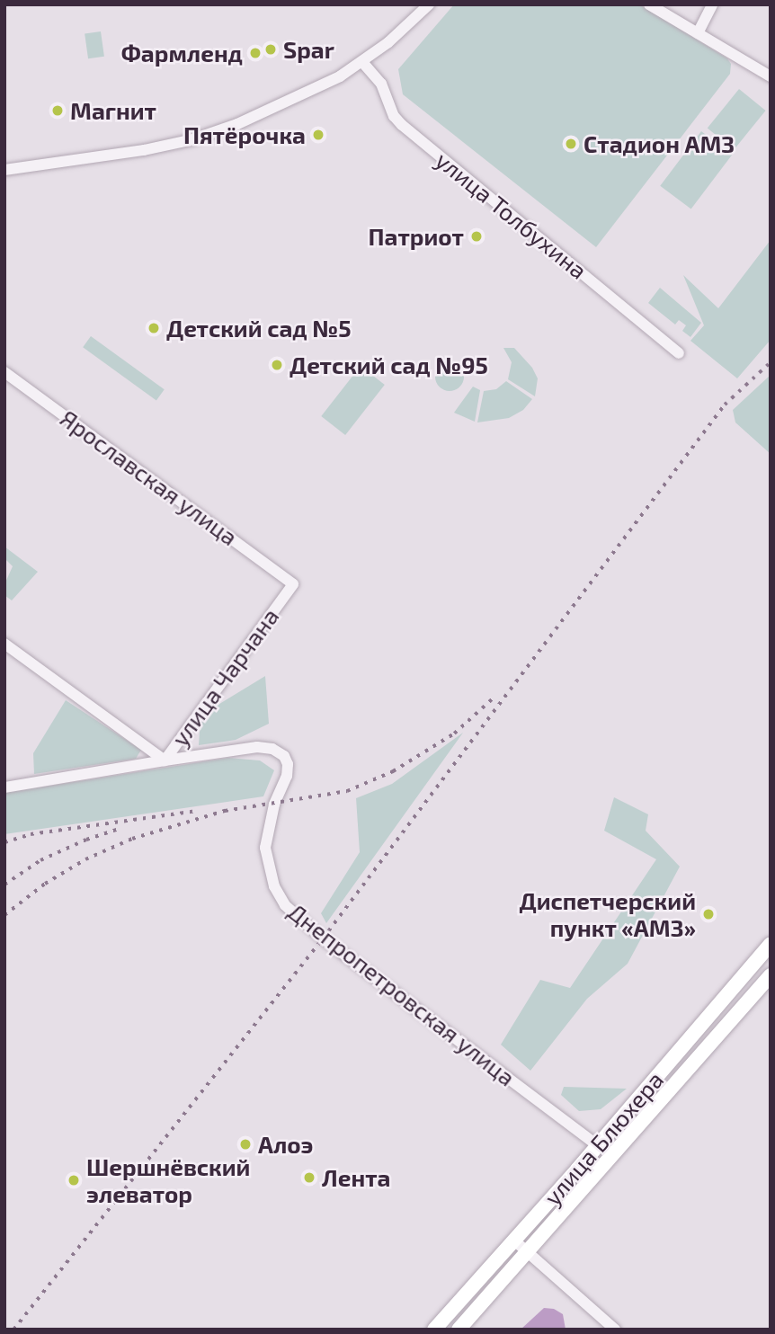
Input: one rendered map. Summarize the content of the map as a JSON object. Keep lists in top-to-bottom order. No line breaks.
{"streets":{"main road":["улица Блюхера"],"street":["улица Толбухина","Ярославская улица","улица Чарчана","Днепропетровская улица"]},"crossings":[["Ярославская улица","улица Чарчана"],["улица Чарчана","Днепропетровская улица"],["Днепропетровская улица","улица Блюхера"]],"places":["Spar","Фармленд","Магнит","Пятёрочка","Стадион АМЗ","Патриот","Детский сад №5","Детский сад №95","Диспетчерский пункт «АМЗ»","Алоэ","Лента","Шершнёвский элеватор"]}
